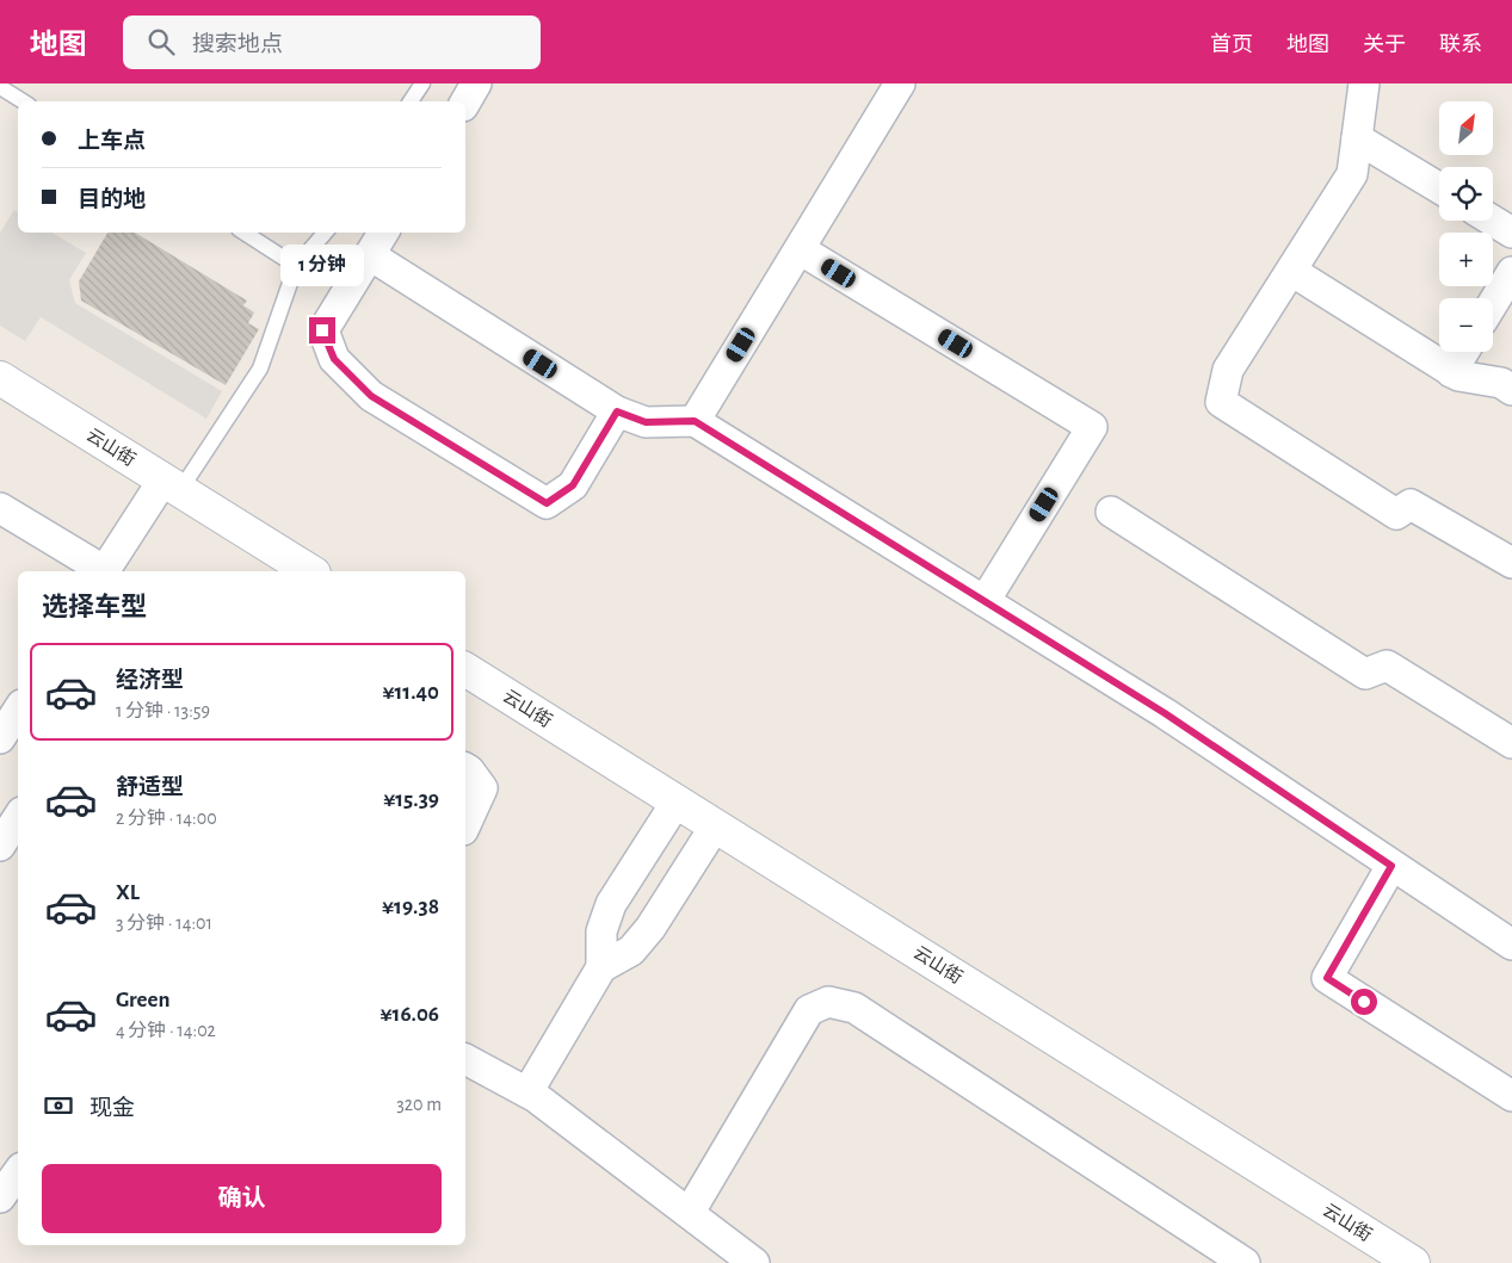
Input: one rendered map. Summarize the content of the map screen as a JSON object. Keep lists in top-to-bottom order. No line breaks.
{"streets":{"street":["云山街"]},"north":"top right","page":{"header":"地图","search":"搜索地点","nav":["首页","地图","关于","联系"],"map_buttons":["+","−"],"banner":["上车点","目的地"],"bubble":"1 分钟","heading":"选择车型","list":[{"name":"经济型","note":"1 分钟 · 13:59","value":"¥11.40"},{"name":"舒适型","note":"2 分钟 · 14:00","value":"¥15.39"},{"name":"XL","note":"3 分钟 · 14:01","value":"¥19.38"},{"name":"Green","note":"4 分钟 · 14:02","value":"¥16.06"}],"pay":["现金","320 m"],"buttons":"确认"}}
